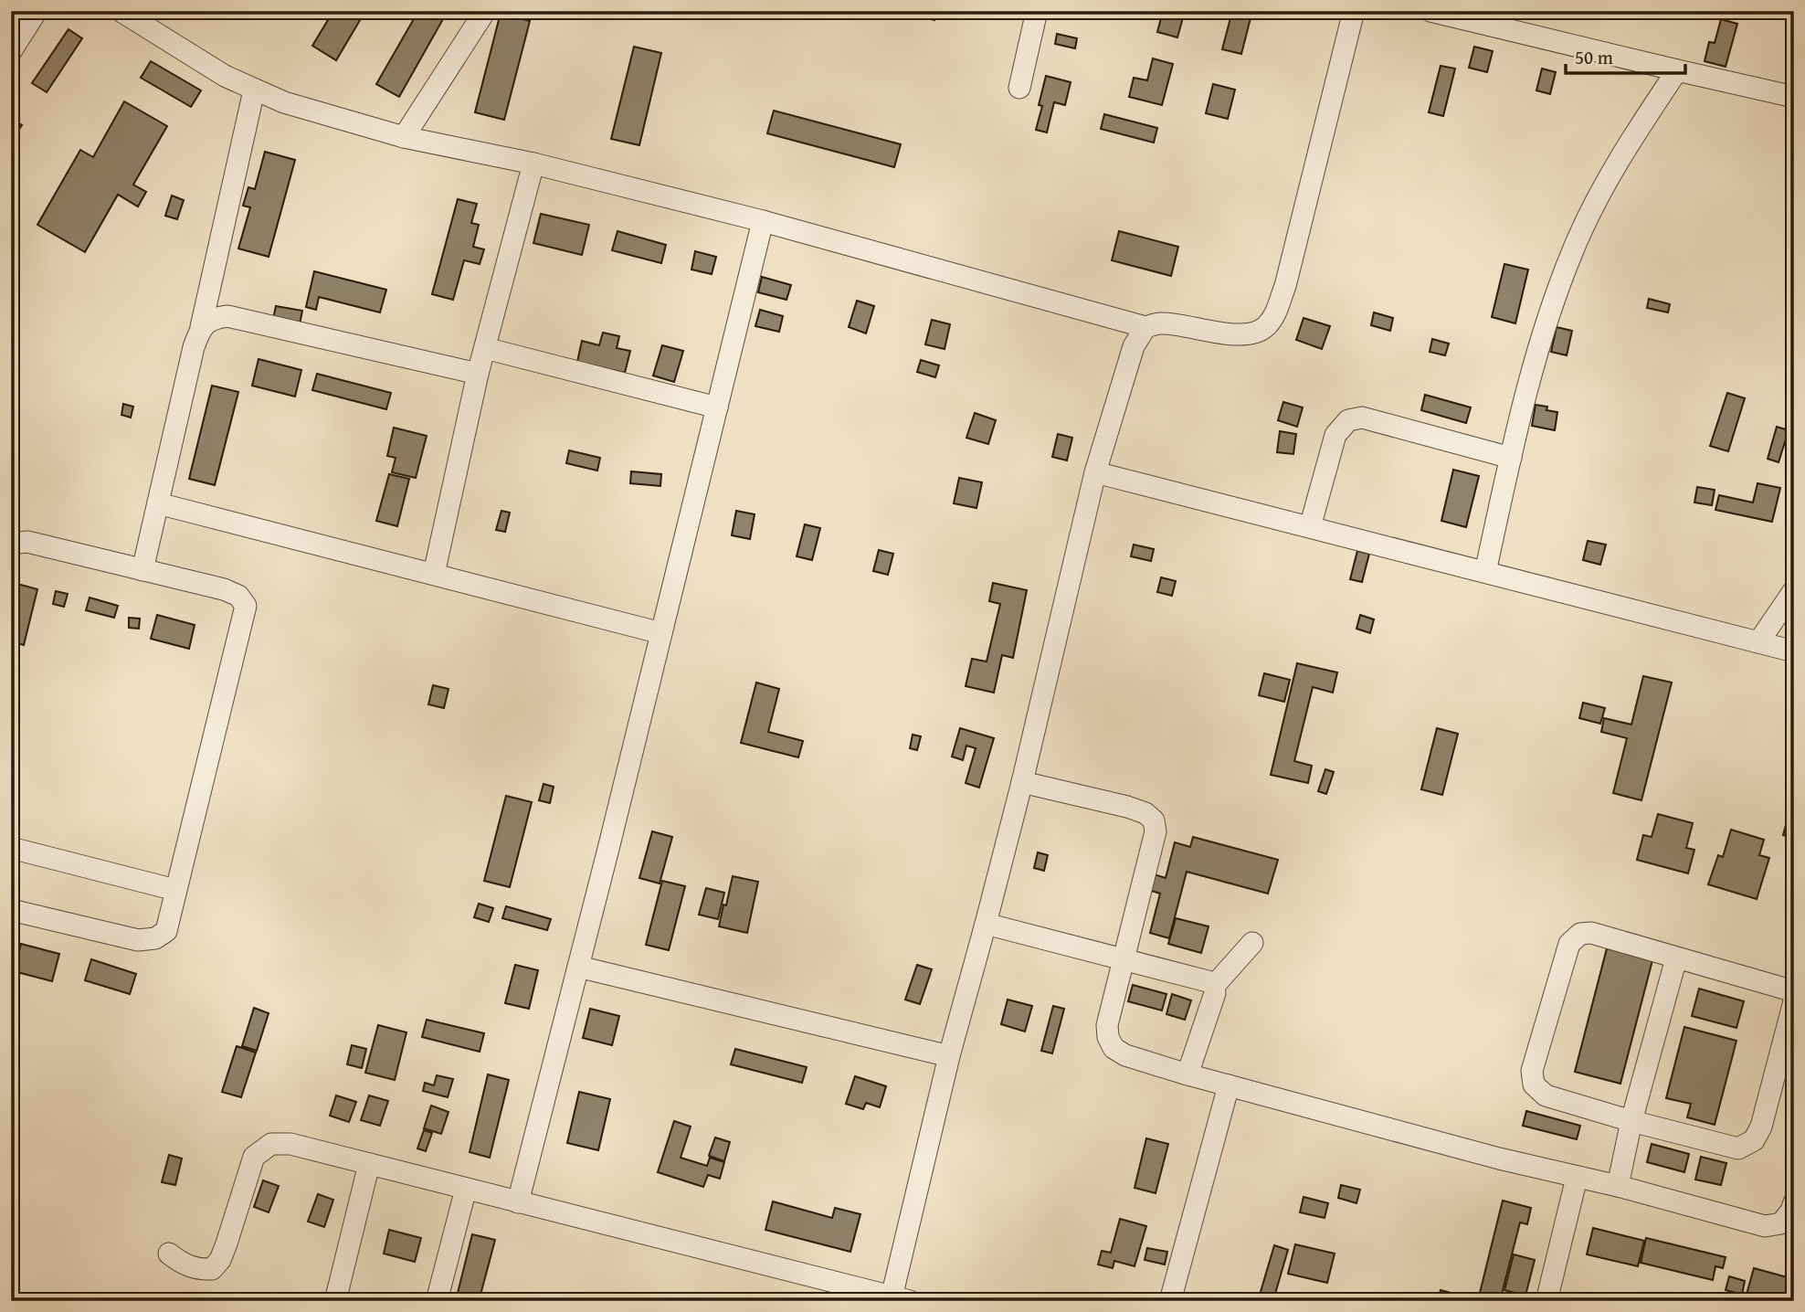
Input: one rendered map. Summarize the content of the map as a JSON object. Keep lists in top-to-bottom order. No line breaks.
{"scale_bar":"50 m"}
